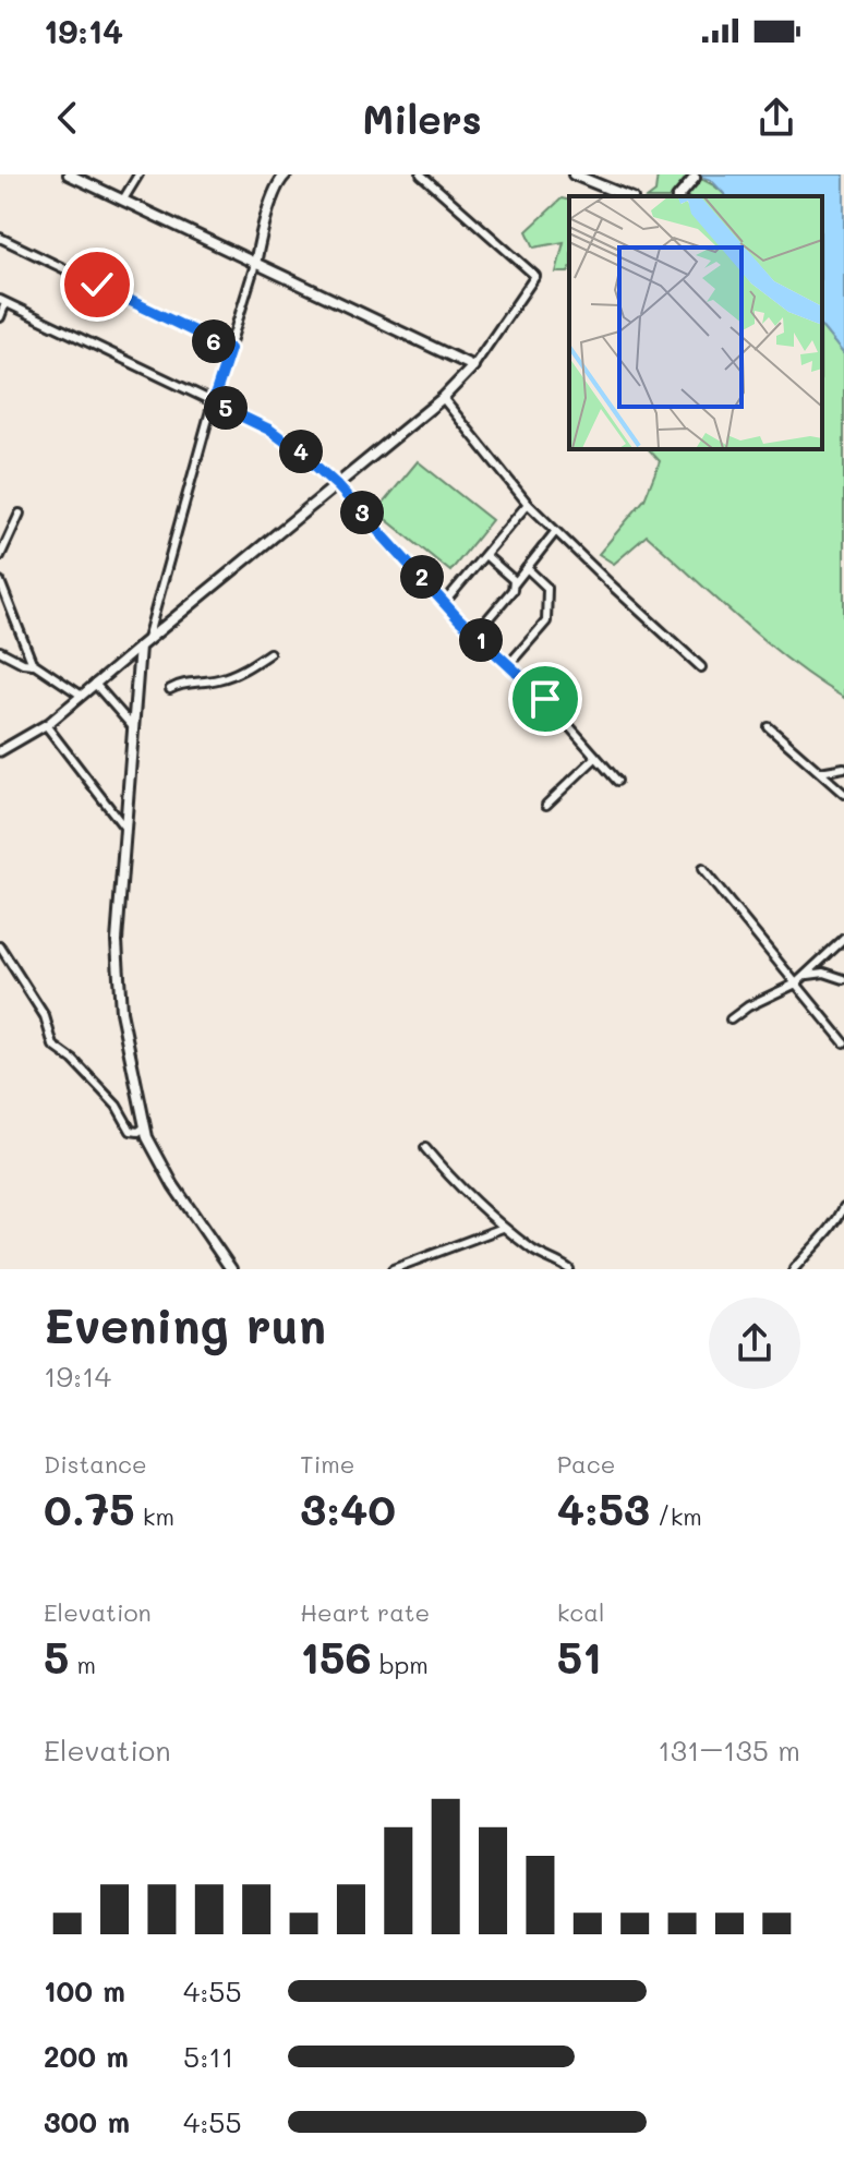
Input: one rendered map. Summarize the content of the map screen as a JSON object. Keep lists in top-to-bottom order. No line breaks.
{"page":{"status":"19:14","header":"Milers","pins":["6","5","4","3","2","1"],"heading":["Evening run","19:14"],"stats":[["Distance","0.75 km"],["Time","3:40"],["Pace","4:53 /km"],["Elevation","5 m"],["Heart rate","156 bpm"],["kcal","51"]],"chart":["Elevation","131–135 m"],"list":[{"name":"100 m","note":"4:55"},{"name":"200 m","note":"5:11"},{"name":"300 m","note":"4:55"}]}}
